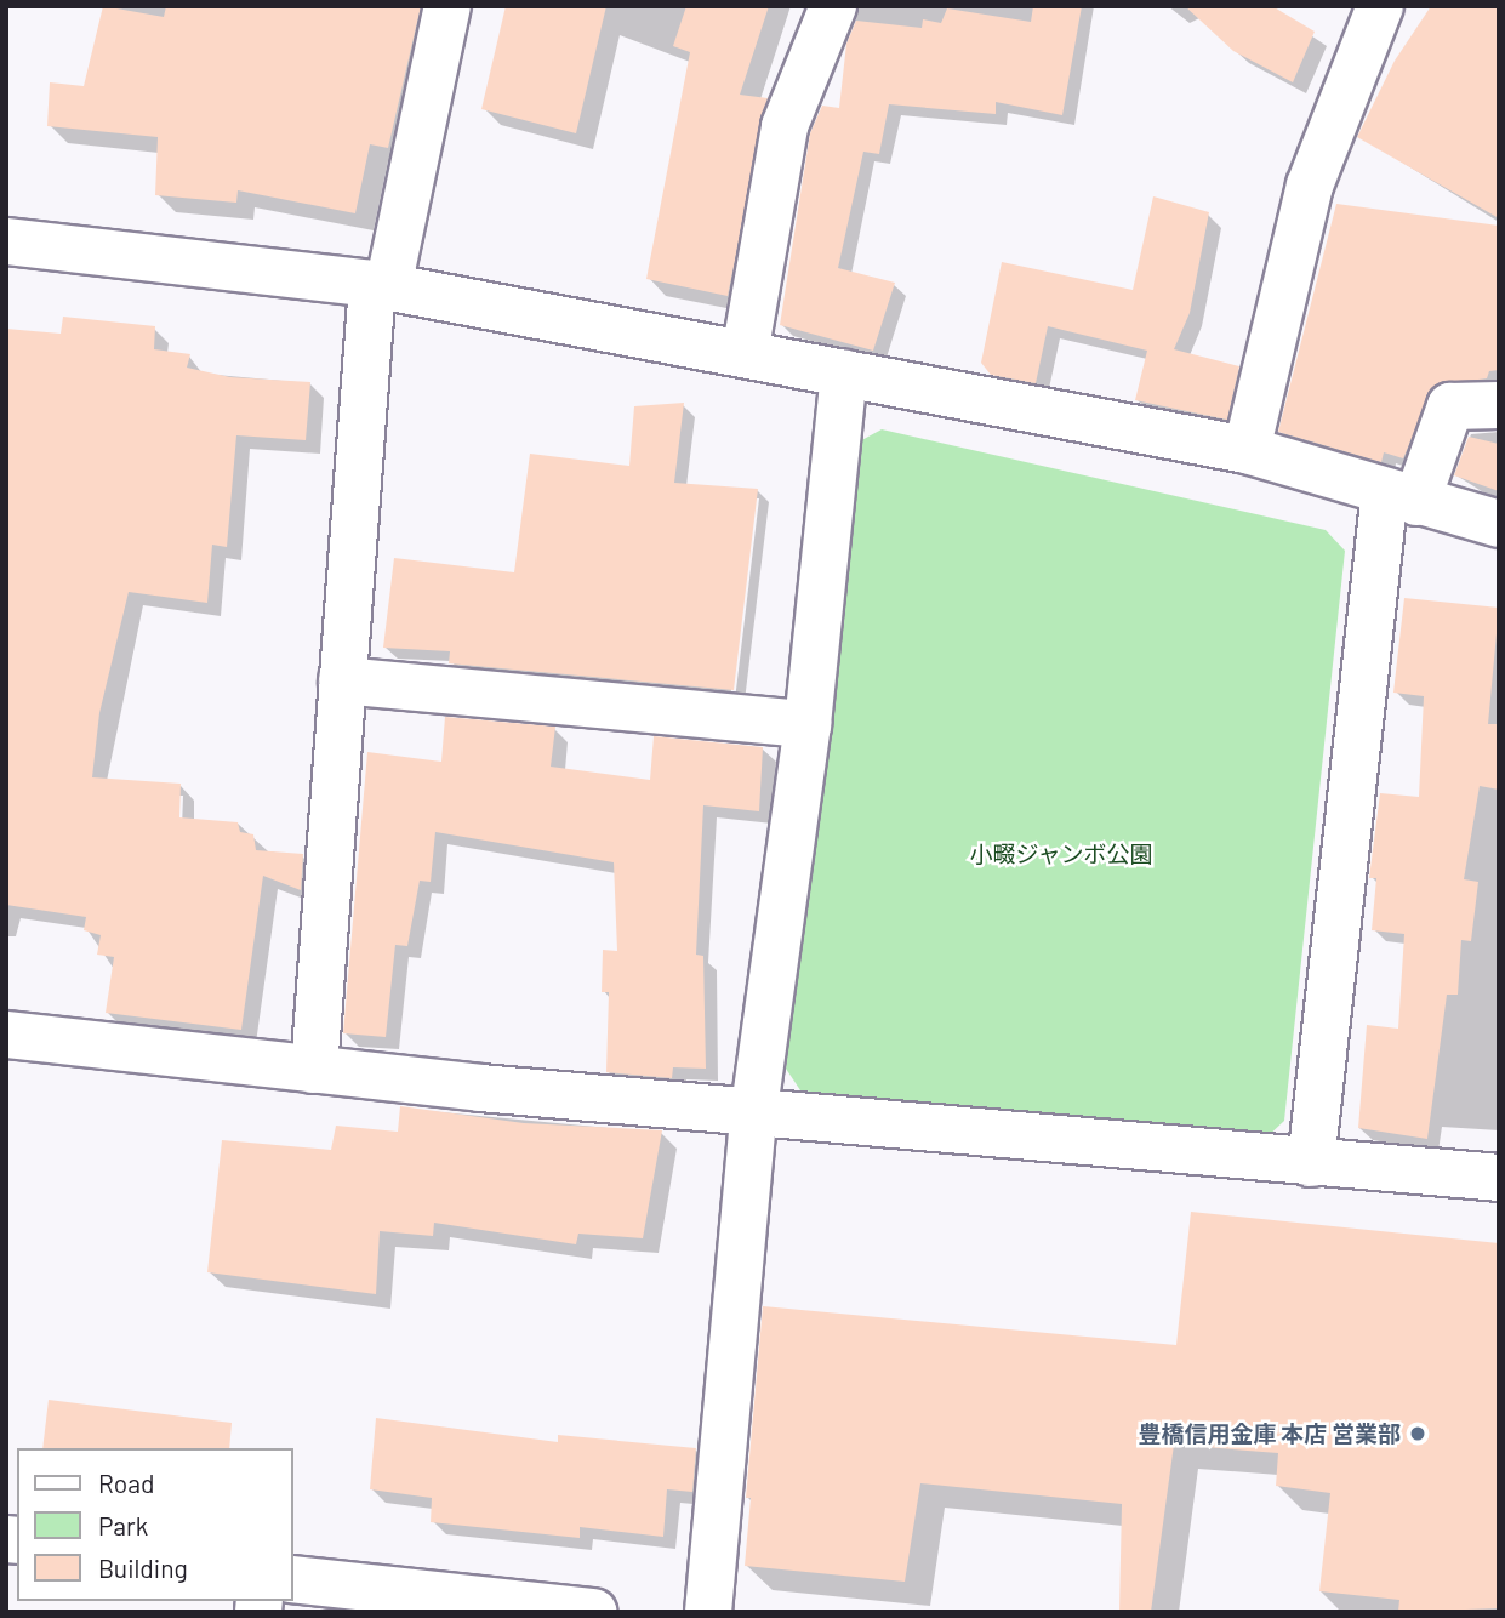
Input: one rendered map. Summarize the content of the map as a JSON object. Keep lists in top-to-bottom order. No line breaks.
{"parks":["小畷ジャンボ公園"],"places":["豊橋信用金庫 本店 営業部"],"legend":["Road","Park","Building"]}
